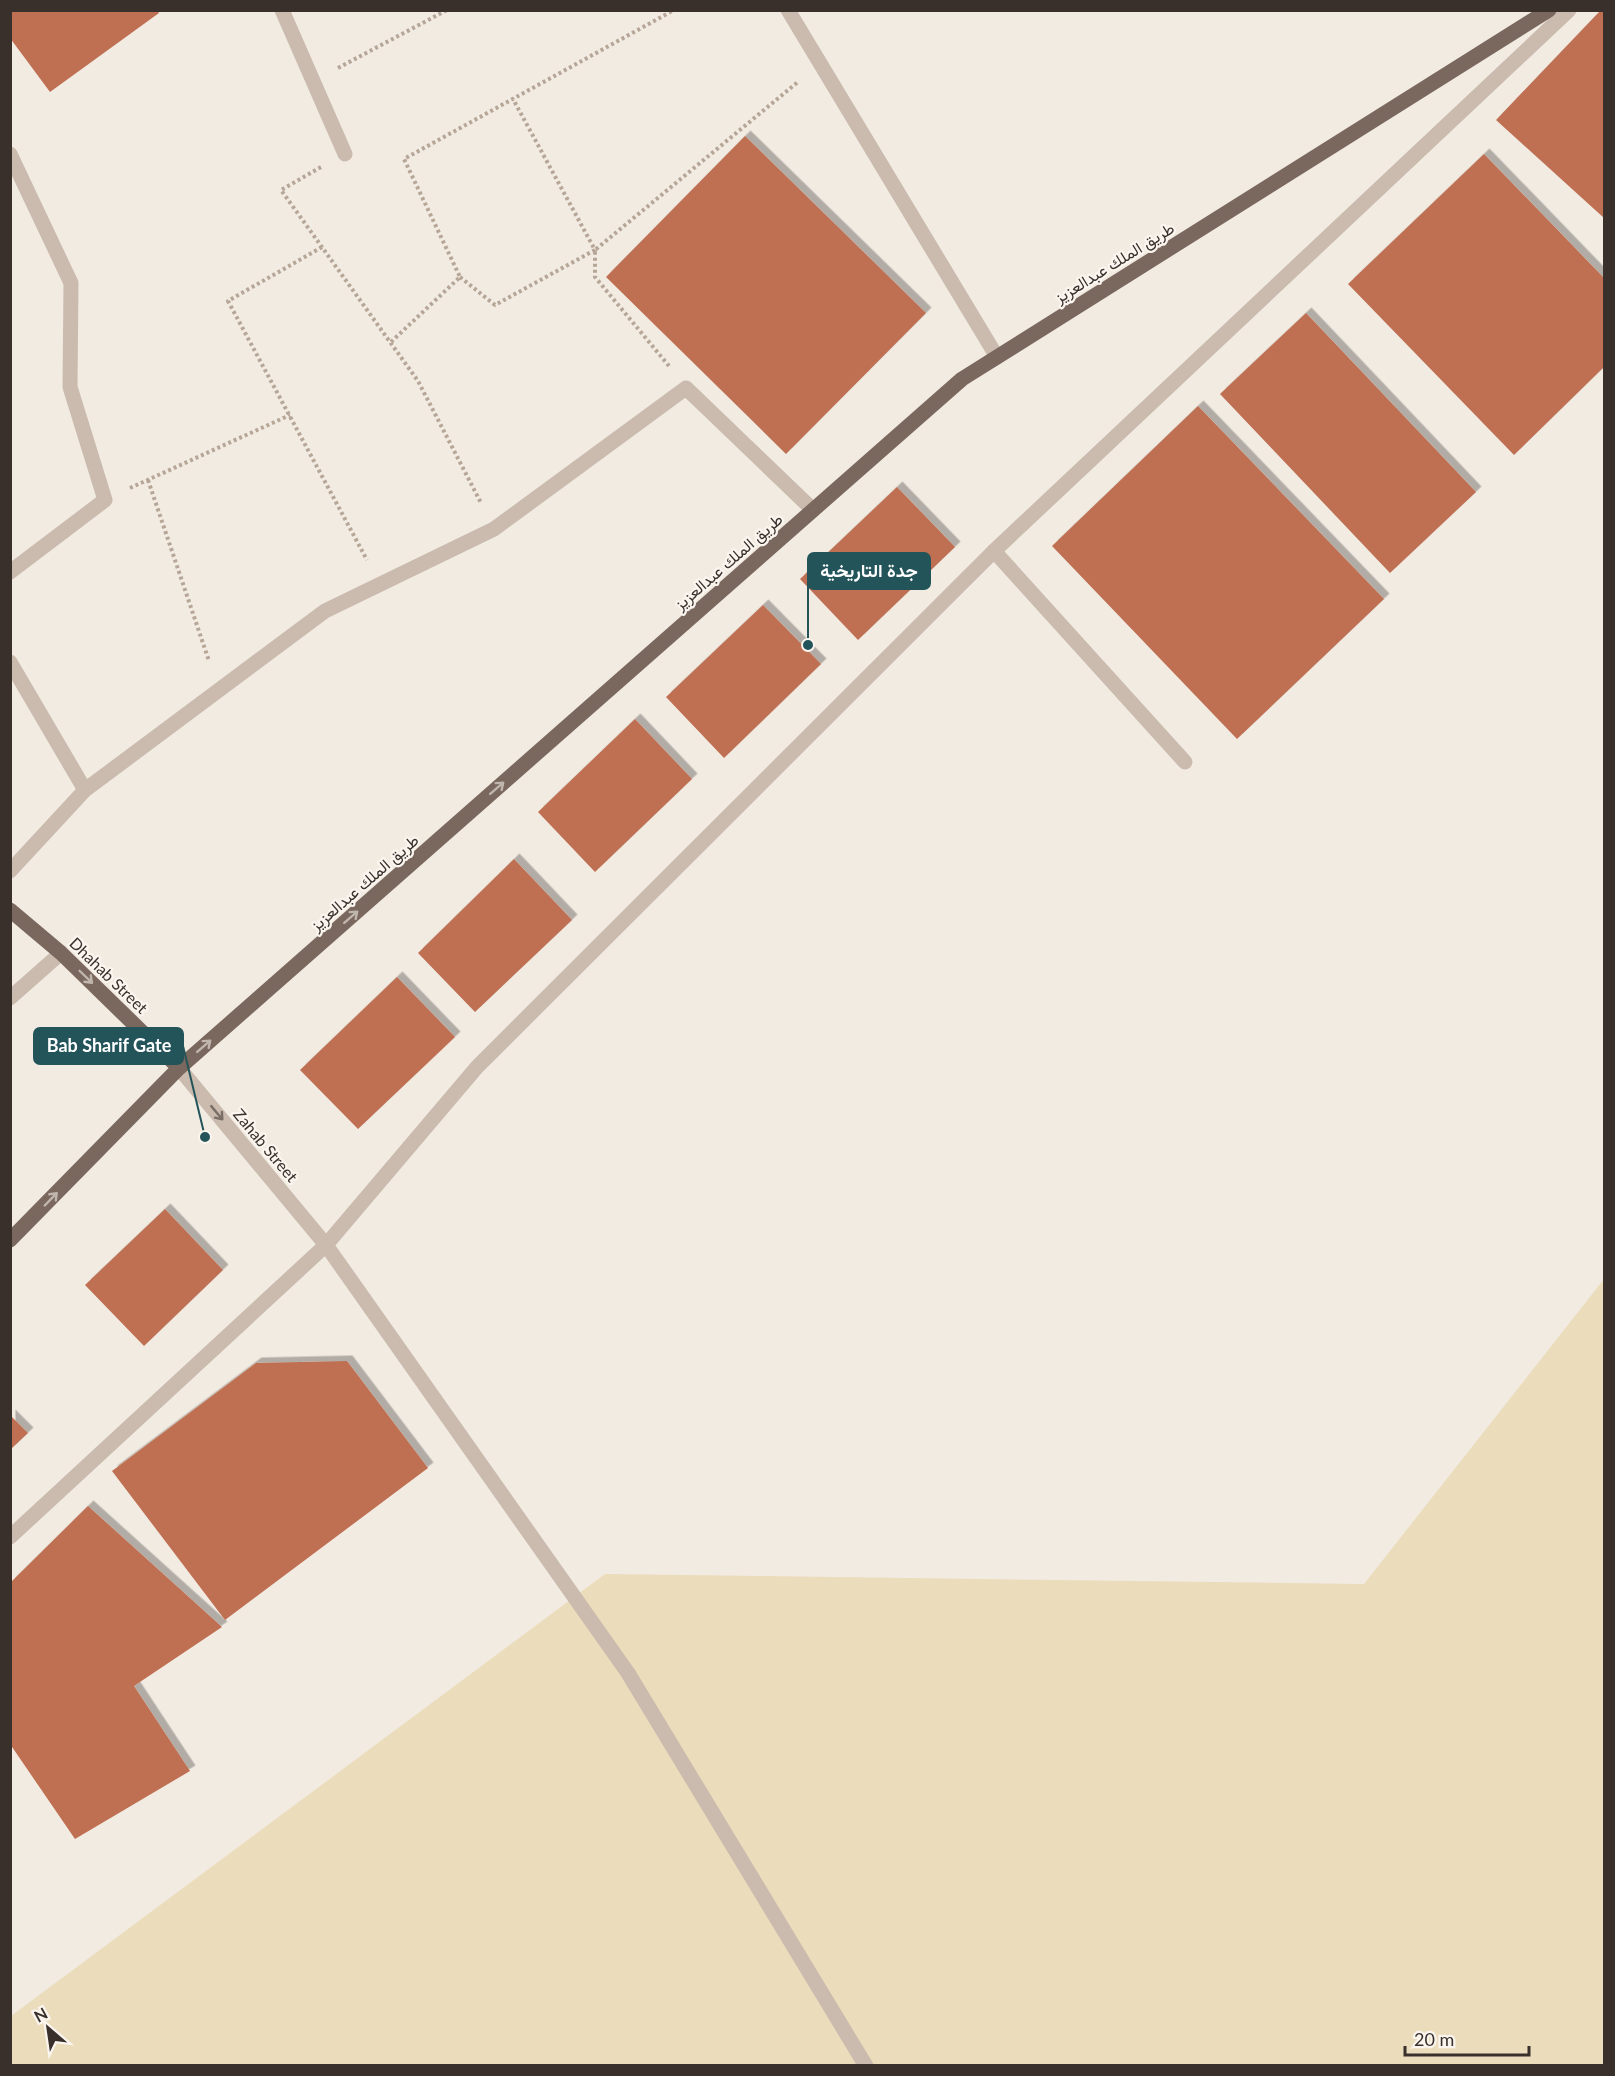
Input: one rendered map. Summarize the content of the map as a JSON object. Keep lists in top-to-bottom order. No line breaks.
{"streets":{"main road":["طريق الملك عبدالعزيز","Dhahab Street"],"street":["Zahab Street"]},"crossings":[["طريق الملك عبدالعزيز","Dhahab Street"],["طريق الملك عبدالعزيز","Zahab Street"],["Dhahab Street","Zahab Street"]],"one_way":["طريق الملك عبدالعزيز","Dhahab Street"],"places":["جدة التاريخية","Bab Sharif Gate"],"scale_bar":"20 m","north":"top left"}
